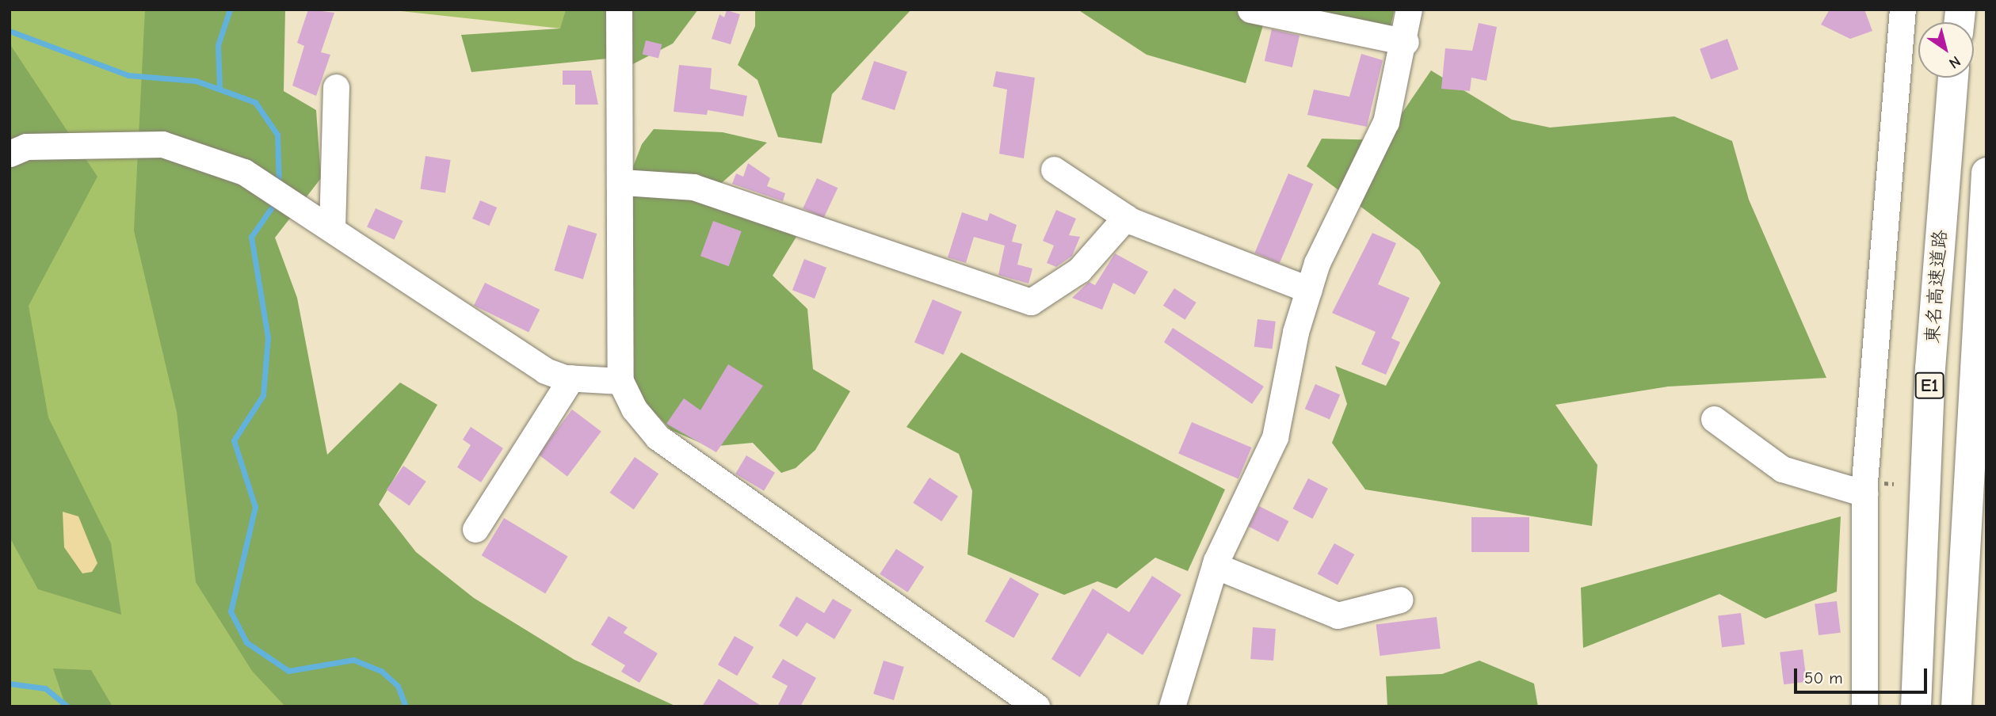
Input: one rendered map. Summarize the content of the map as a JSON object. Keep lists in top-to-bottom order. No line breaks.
{"streets":{"highway":["東名高速道路","E1"]},"scale_bar":"50 m","north":"bottom right"}
